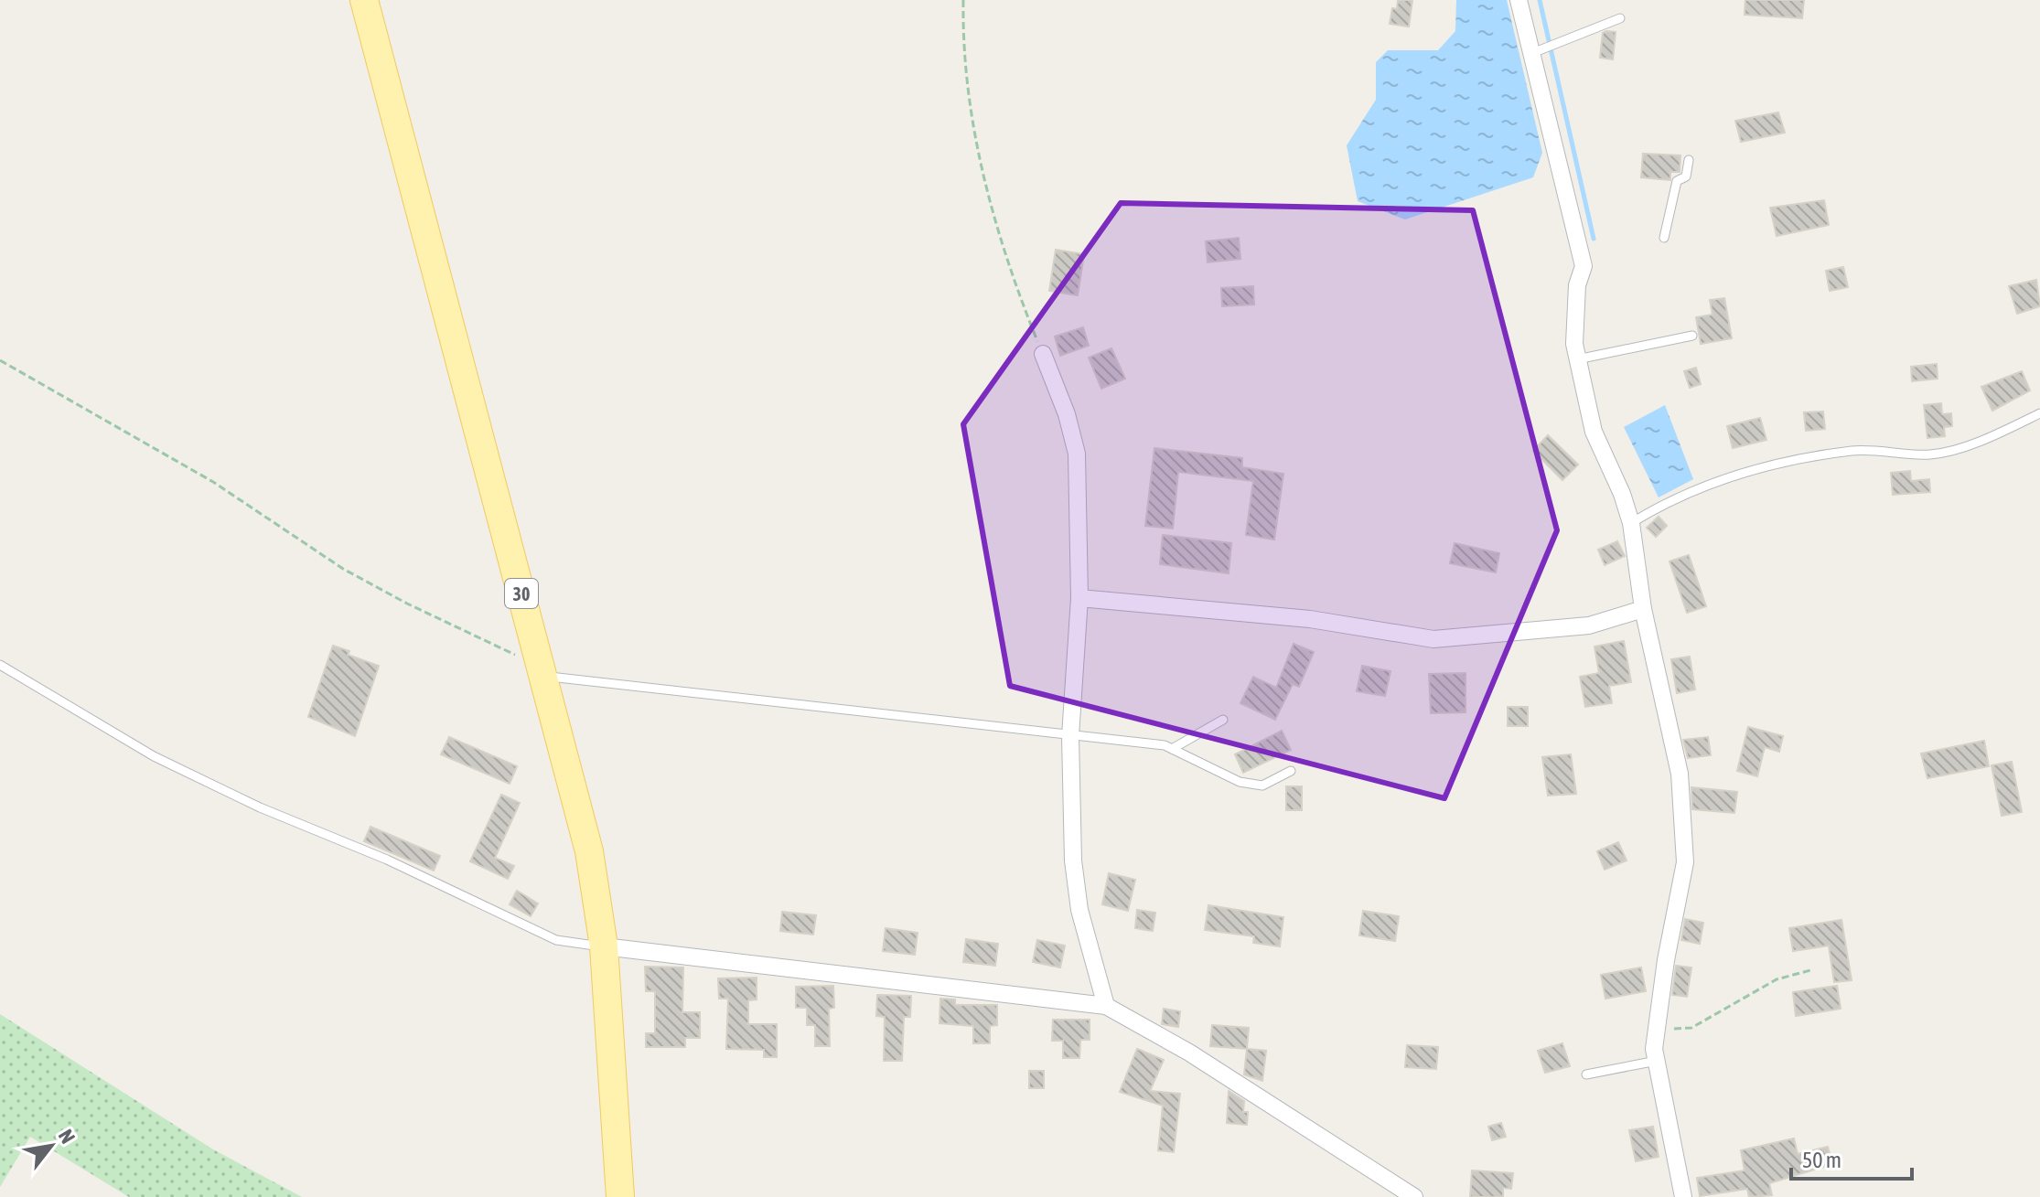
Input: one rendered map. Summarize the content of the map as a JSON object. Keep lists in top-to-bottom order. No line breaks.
{"streets":{"main road":["30"]},"scale_bar":"50 m","north":"top right"}
